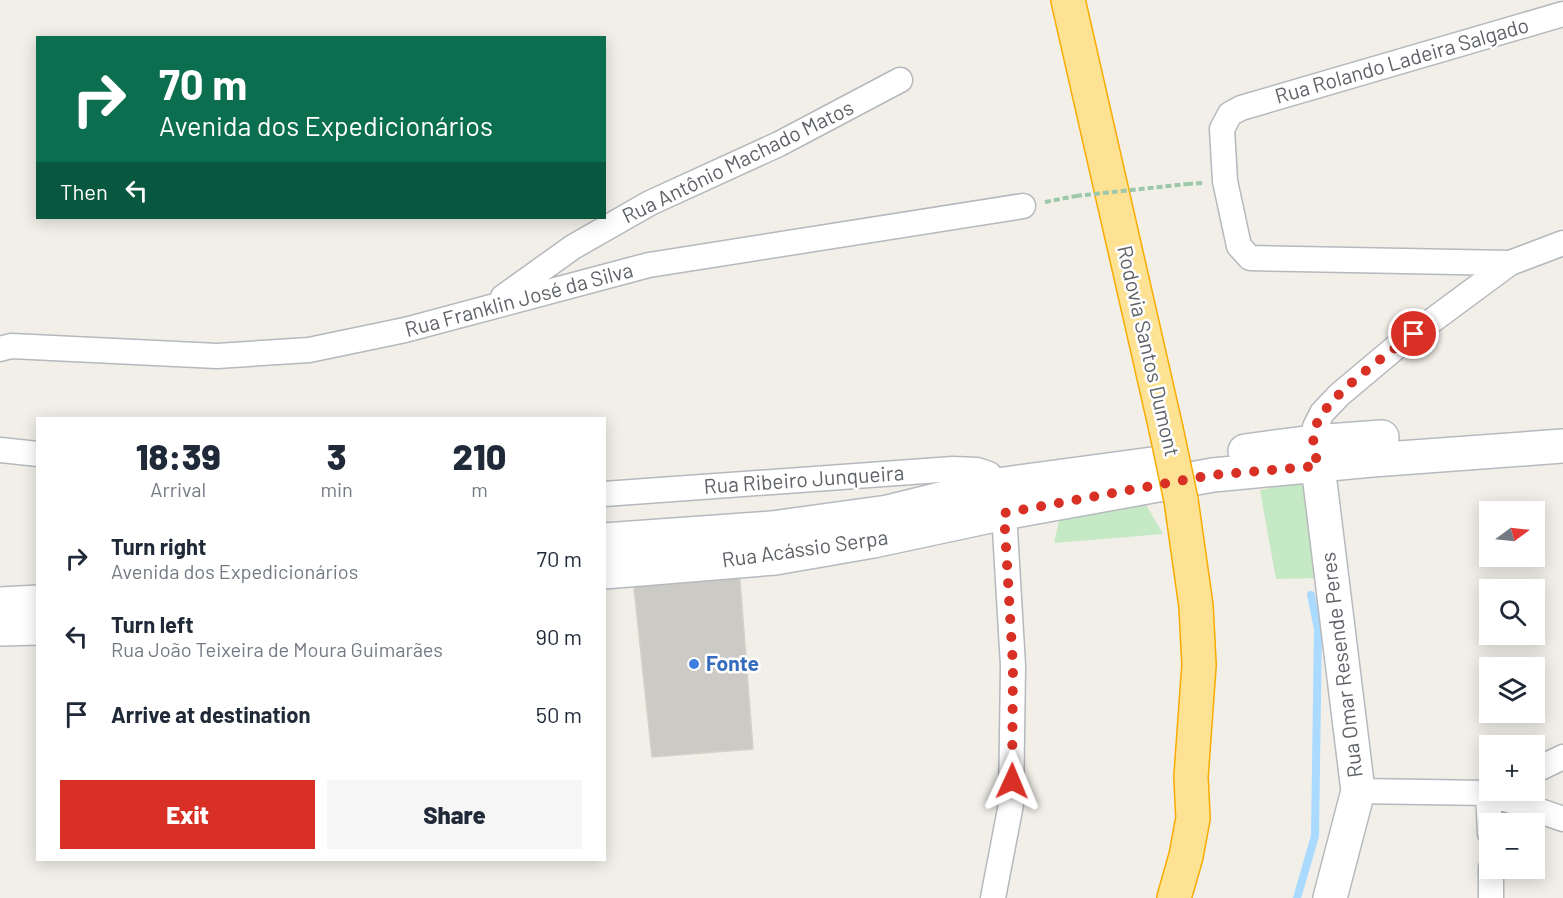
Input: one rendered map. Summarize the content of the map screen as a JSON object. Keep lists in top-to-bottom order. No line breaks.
{"streets":{"highway":["Rodovia Santos Dumont"],"street":["Rua Rolando Ladeira Salgado","Rua Antônio Machado Matos","Rua Franklin José da Silva","Rua Ribeiro Junqueira","Rua Acássio Serpa","Rua Omar Resende Peres"]},"crossings":[["Rua Antônio Machado Matos","Rua Franklin José da Silva"],["Rua Ribeiro Junqueira","Rua Acássio Serpa"]],"places":["Fonte"],"north":"right","page":{"turn":["70 m","Avenida dos Expedicionários"],"then":"Then","eta":["18:39","Arrival","3","min","210","m"],"map_buttons":["+","−"],"list":[{"name":"Turn right","note":"Avenida dos Expedicionários","value":"70 m"},{"name":"Turn left","note":"Rua João Teixeira de Moura Guimarães","value":"90 m"},{"name":"Arrive at destination","value":"50 m"}],"buttons":["Exit","Share"]}}
